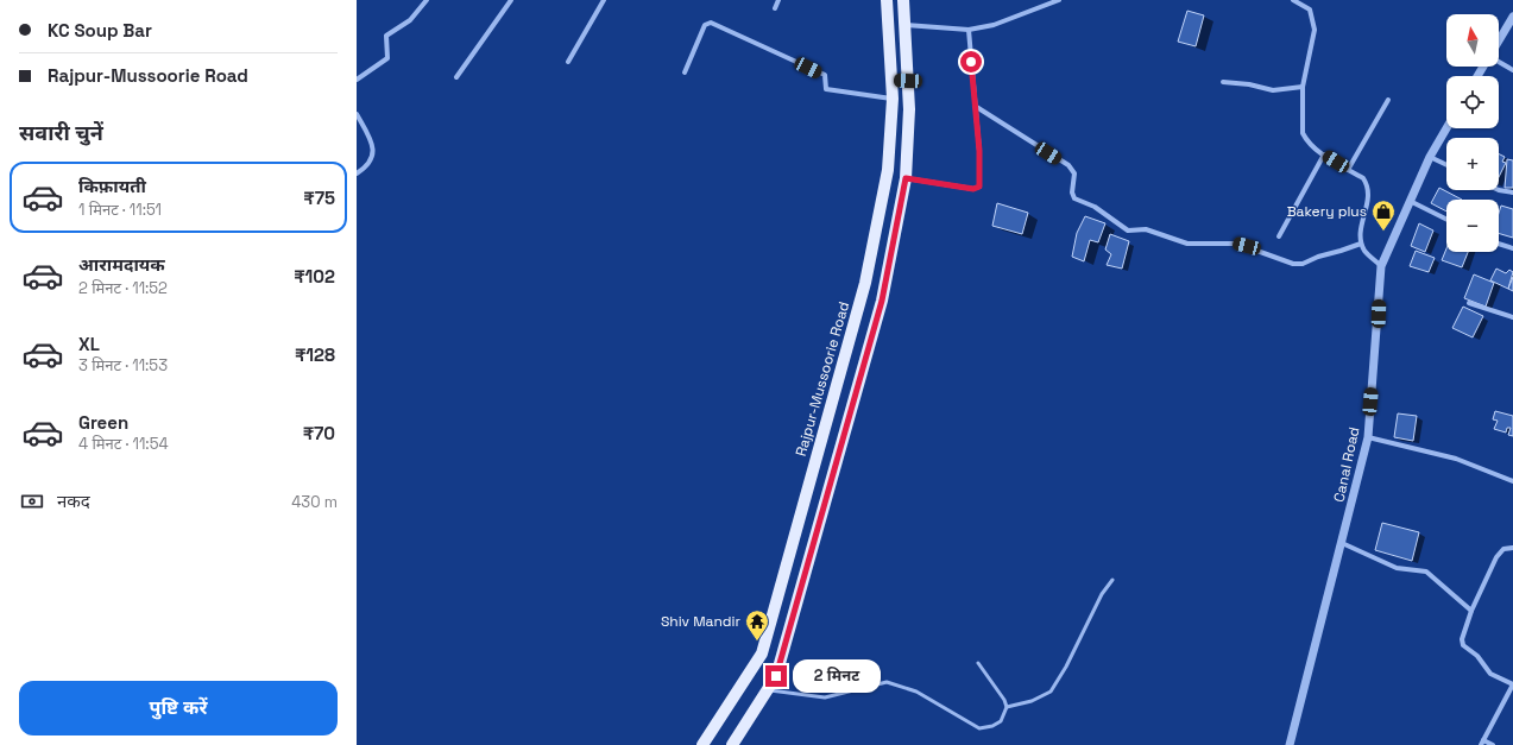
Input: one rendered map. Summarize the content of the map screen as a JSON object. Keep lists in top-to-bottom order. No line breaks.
{"streets":{"main road":["Rajpur-Mussoorie Road"],"street":["Canal Road"]},"places":{"shop":["Bakery plus"],"temple":["Shiv Mandir"]},"north":"top","page":{"banner":["KC Soup Bar","Rajpur-Mussoorie Road"],"map_buttons":["+","−"],"heading":"सवारी चुनें","list":[{"name":"किफ़ायती","note":"1 मिनट · 11:51","value":"₹75"},{"name":"आरामदायक","note":"2 मिनट · 11:52","value":"₹102"},{"name":"XL","note":"3 मिनट · 11:53","value":"₹128"},{"name":"Green","note":"4 मिनट · 11:54","value":"₹70"}],"pay":["नकद","430 m"],"bubble":"2 मिनट","buttons":"पुष्टि करें"}}
